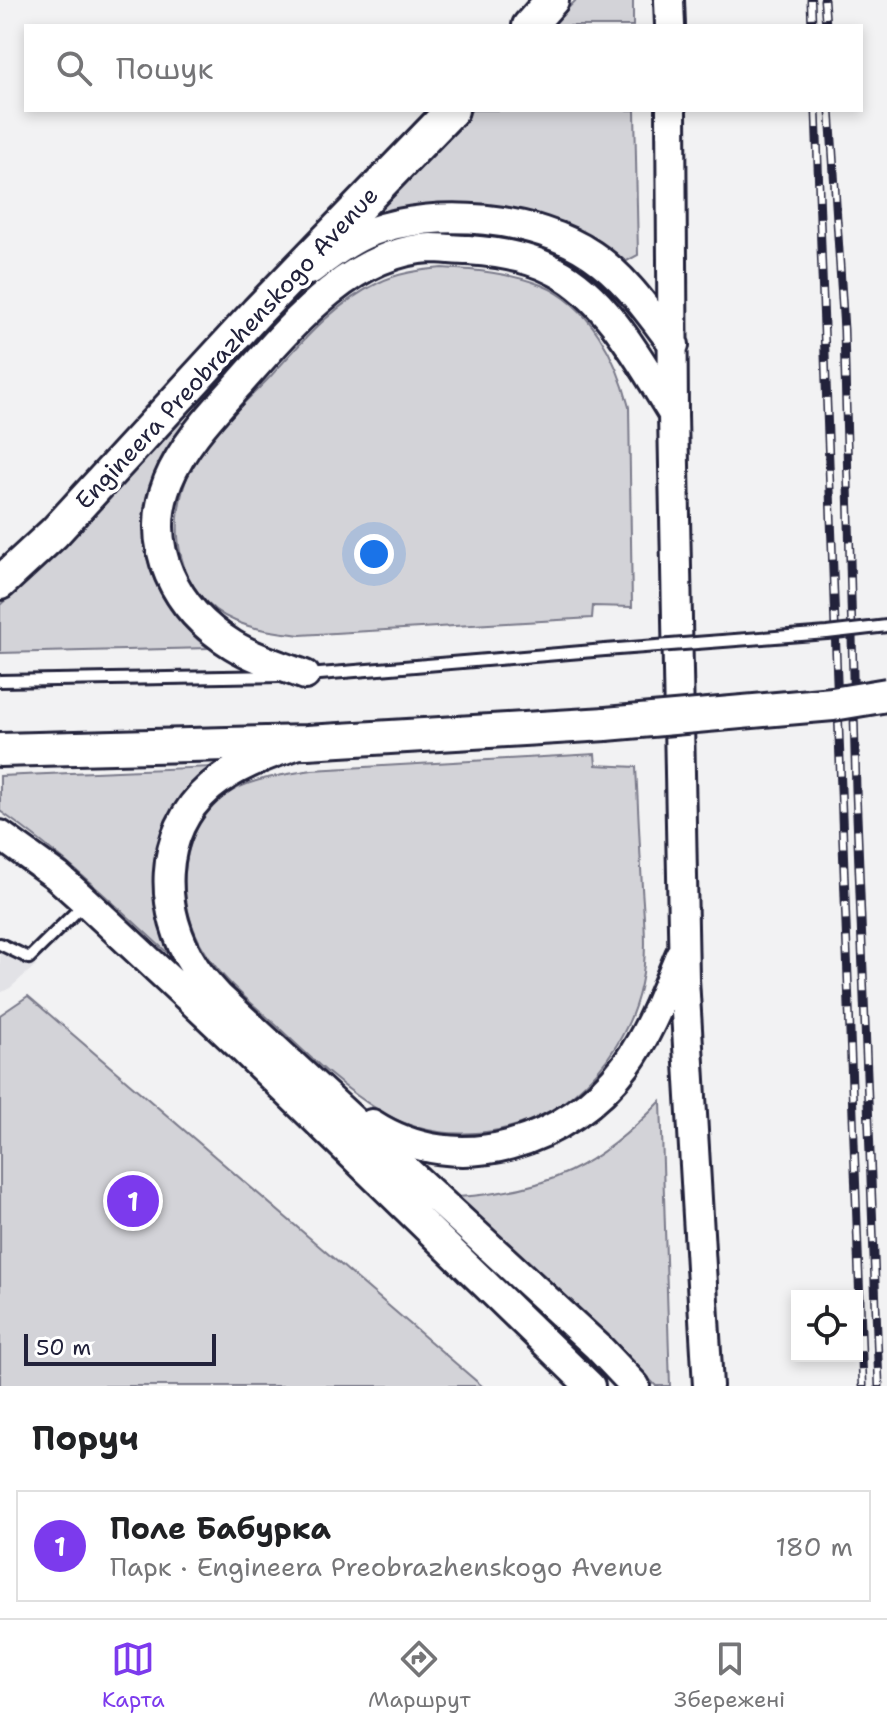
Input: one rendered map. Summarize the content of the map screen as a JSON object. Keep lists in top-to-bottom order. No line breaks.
{"streets":{"main road":["Engineera Preobrazhenskogo Avenue"]},"scale_bar":"50 m","page":{"search":"Пошук","pins":"1","scale":"50 m","heading":"Поруч","list":[{"mark":"1","name":"Поле Бабурка","note":"Парк · Engineera Preobrazhenskogo Avenue","value":"180 m"}],"nav":["Карта","Маршрут","Збережені"]}}
